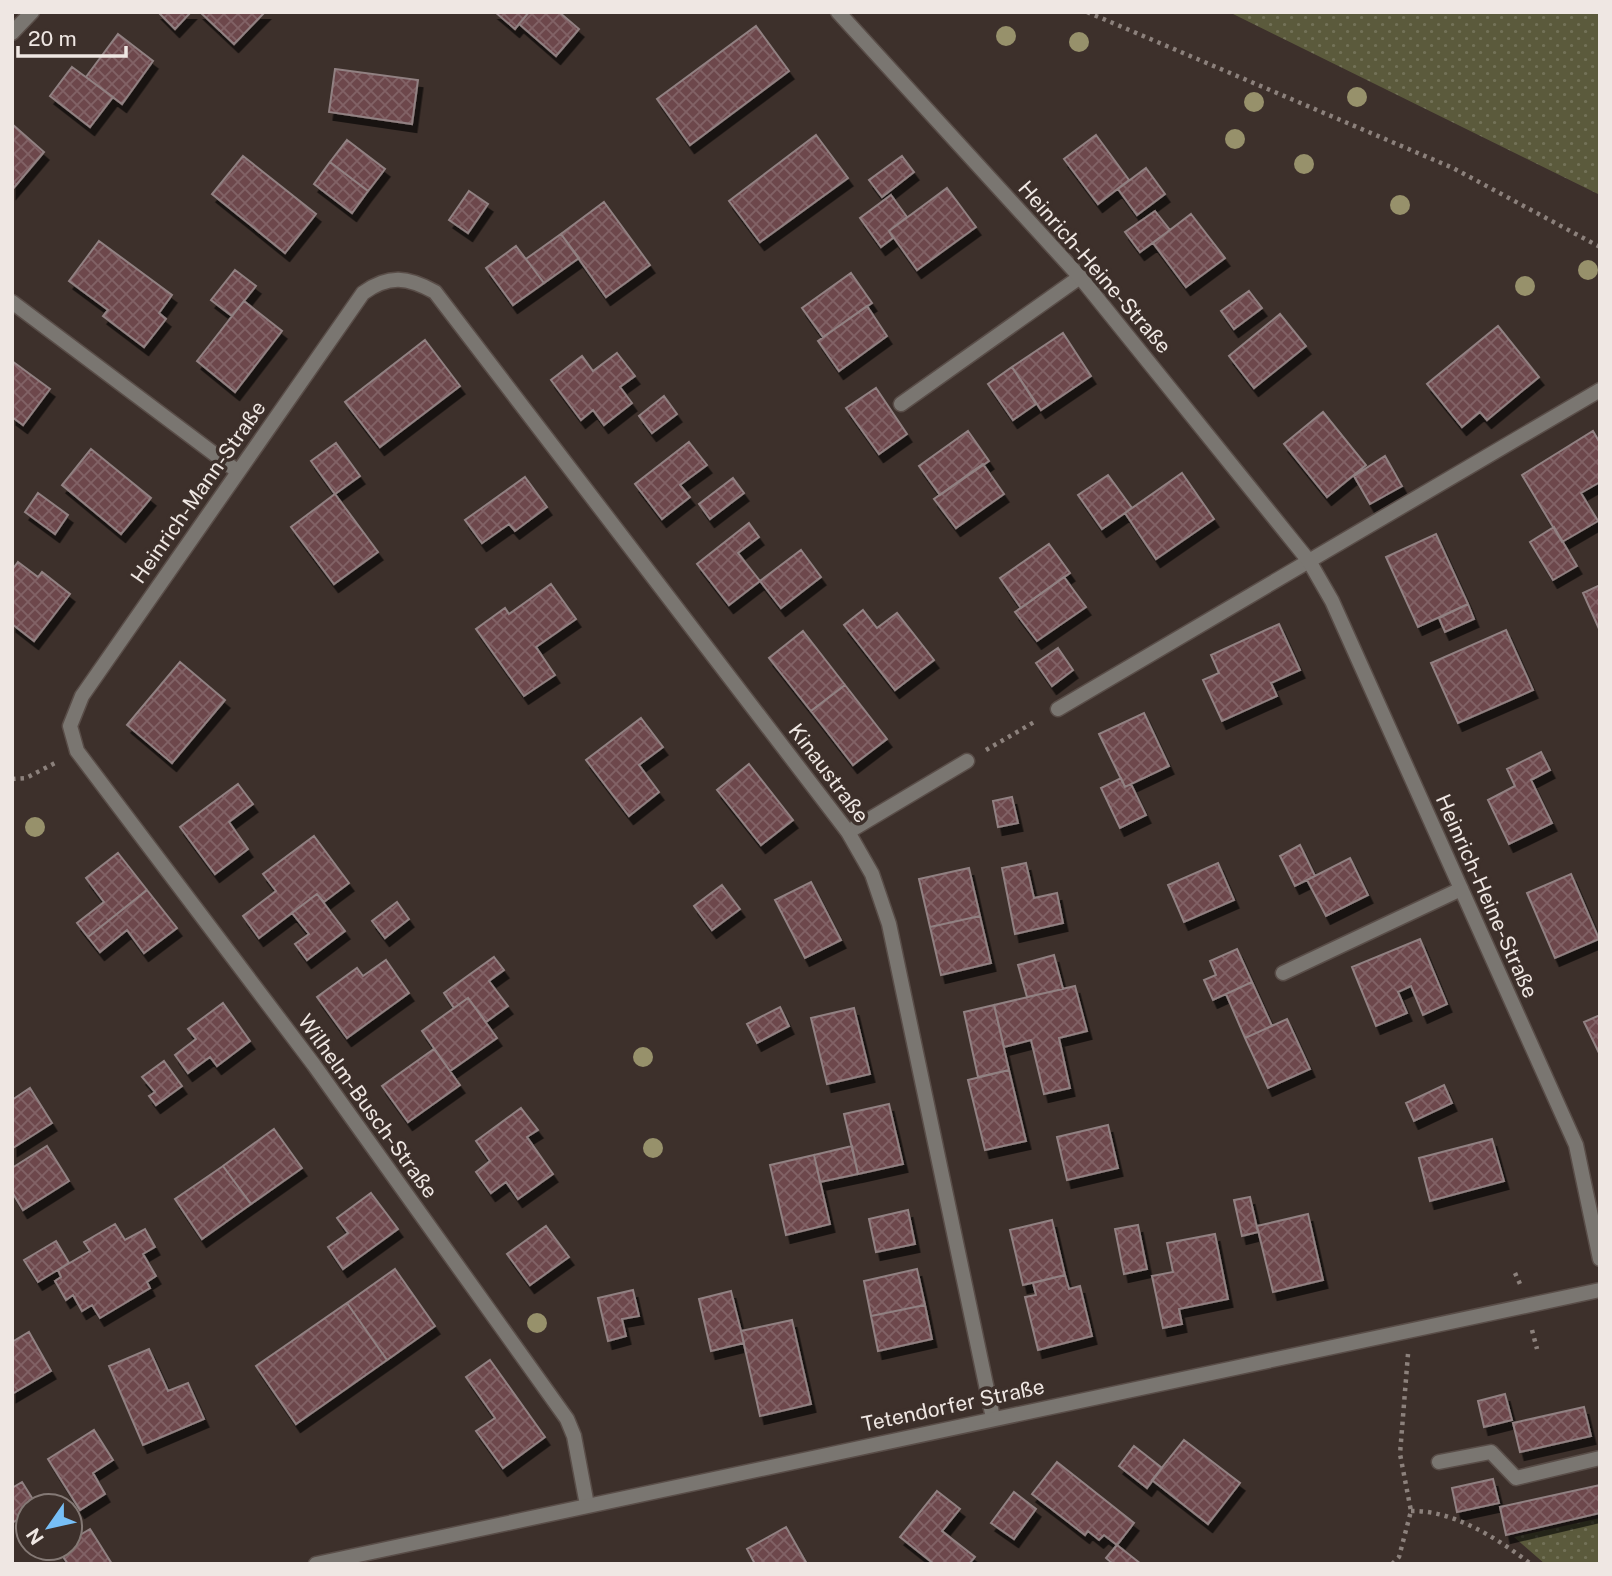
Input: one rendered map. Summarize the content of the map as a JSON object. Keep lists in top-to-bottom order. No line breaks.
{"streets":{"street":["Heinrich-Heine-Straße","Heinrich-Mann-Straße","Kinaustraße","Wilhelm-Busch-Straße","Tetendorfer Straße"]},"crossings":[["Heinrich-Mann-Straße","Kinaustraße"],["Heinrich-Mann-Straße","Wilhelm-Busch-Straße"],["Kinaustraße","Tetendorfer Straße"],["Wilhelm-Busch-Straße","Tetendorfer Straße"]],"scale_bar":"20 m","north":"bottom left"}
